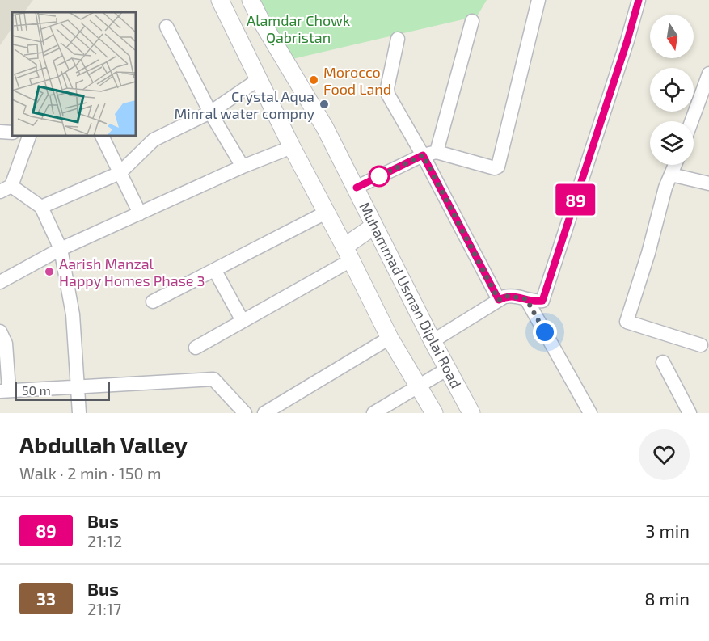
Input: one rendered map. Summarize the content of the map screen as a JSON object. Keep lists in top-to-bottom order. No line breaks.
{"streets":{"street":["Muhammad Usman Diplai Road"]},"parks":["Alamdar Chowk Qabristan"],"places":["Morocco Food Land","Crystal Aqua Minral water compny","Aarish Manzal Happy Homes Phase 3"],"lines":["bus line 89"],"scale_bar":"50 m","north":"bottom","page":{"on_map":"89","scale":"50 m","heading":["Abdullah Valley","Walk · 2 min · 150 m"],"list":[{"mark":"89","name":"Bus","note":"21:12","value":"3 min"},{"mark":"33","name":"Bus","note":"21:17","value":"8 min"}]}}
